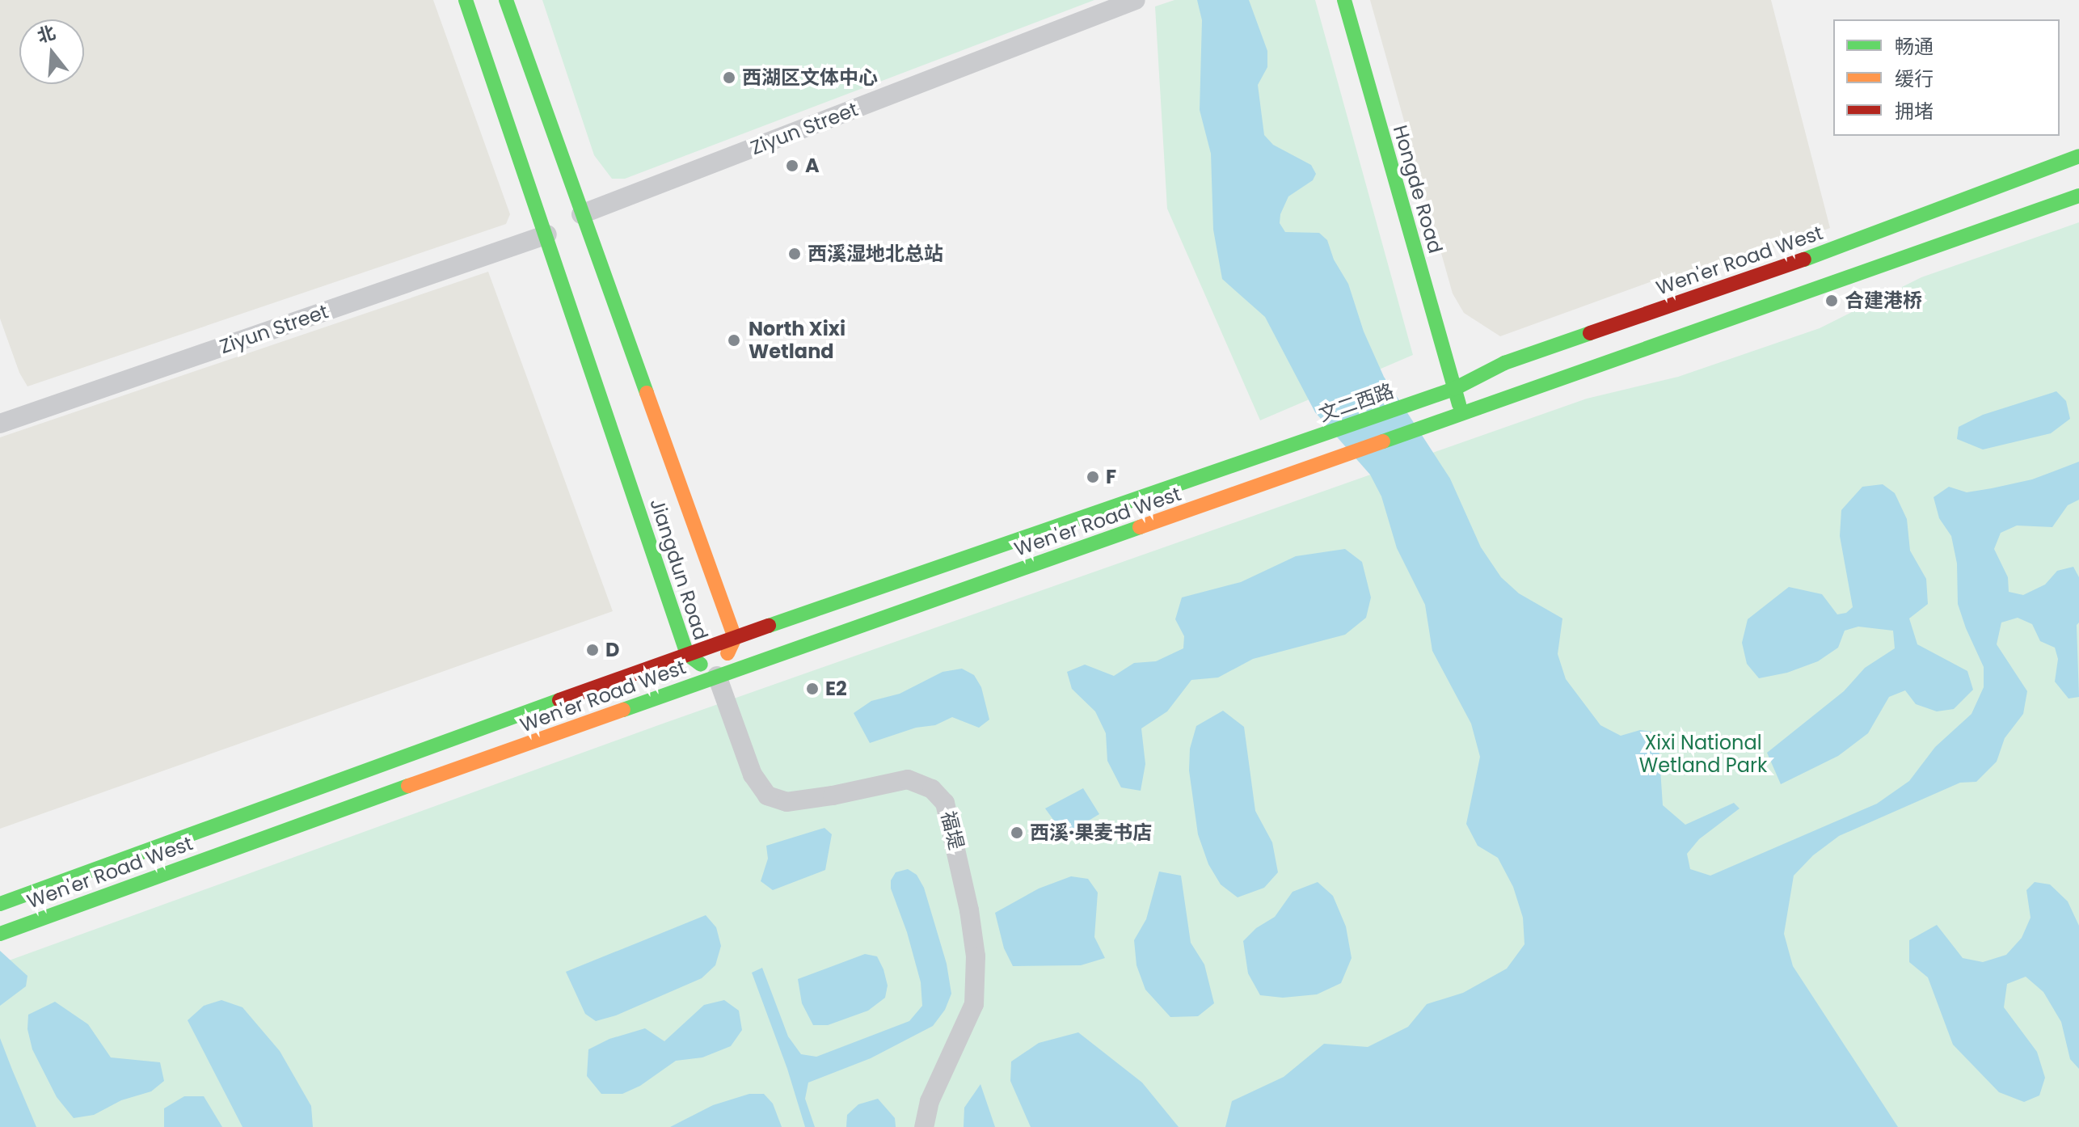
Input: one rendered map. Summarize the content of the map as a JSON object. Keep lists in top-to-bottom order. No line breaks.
{"streets":{"main road":["Hongde Road","Wen'er Road West","文二西路","Jiangdun Road"],"street":["Ziyun Street","福堤"]},"crossings":[["Ziyun Street","Jiangdun Road"],["Hongde Road","Wen'er Road West"],["Wen'er Road West","文二西路"],["Wen'er Road West","Jiangdun Road"],["Wen'er Road West","福堤"],["Jiangdun Road","福堤"]],"parks":["Xixi National Wetland Park"],"places":["西湖区文体中心","A","西溪湿地北总站","合建港桥","North Xixi Wetland","F","D","E2","西溪·果麦书店"],"legend":["畅通","缓行","拥堵"],"north":"top"}
